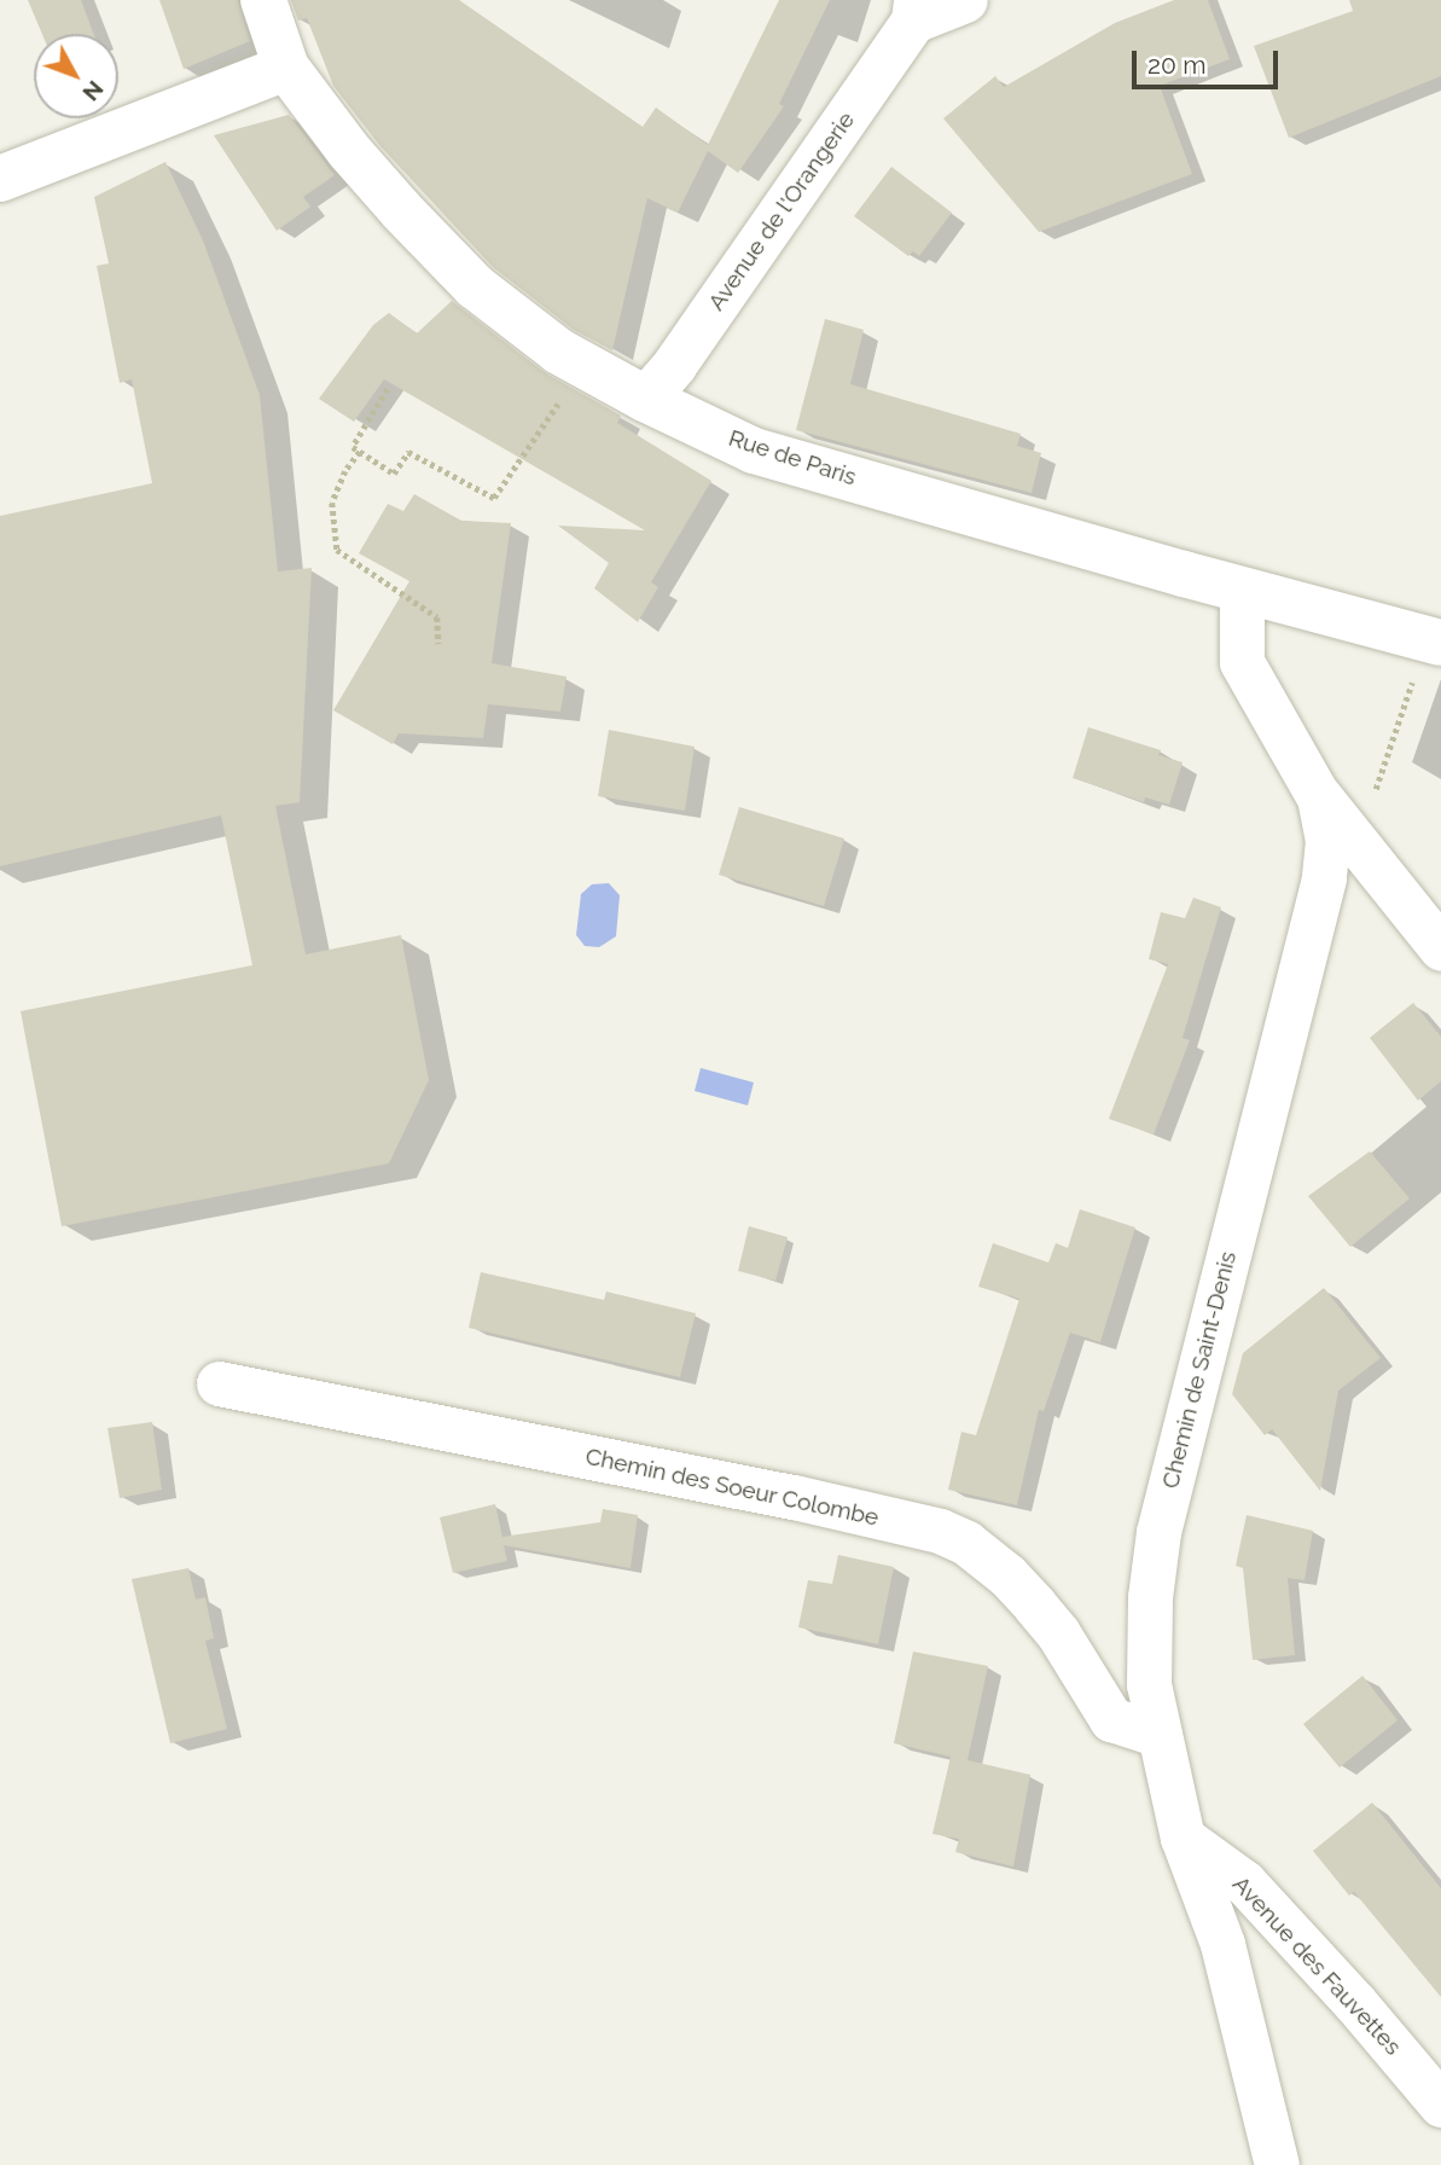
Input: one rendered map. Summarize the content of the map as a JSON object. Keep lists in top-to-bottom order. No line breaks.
{"streets":{"street":["Avenue de l'Orangerie","Rue de Paris","Chemin de Saint-Denis","Chemin des Soeur Colombe","Avenue des Fauvettes"]},"crossings":[["Avenue de l'Orangerie","Rue de Paris"],["Rue de Paris","Chemin de Saint-Denis"],["Chemin de Saint-Denis","Chemin des Soeur Colombe"],["Chemin de Saint-Denis","Avenue des Fauvettes"]],"scale_bar":"20 m","north":"bottom right"}
